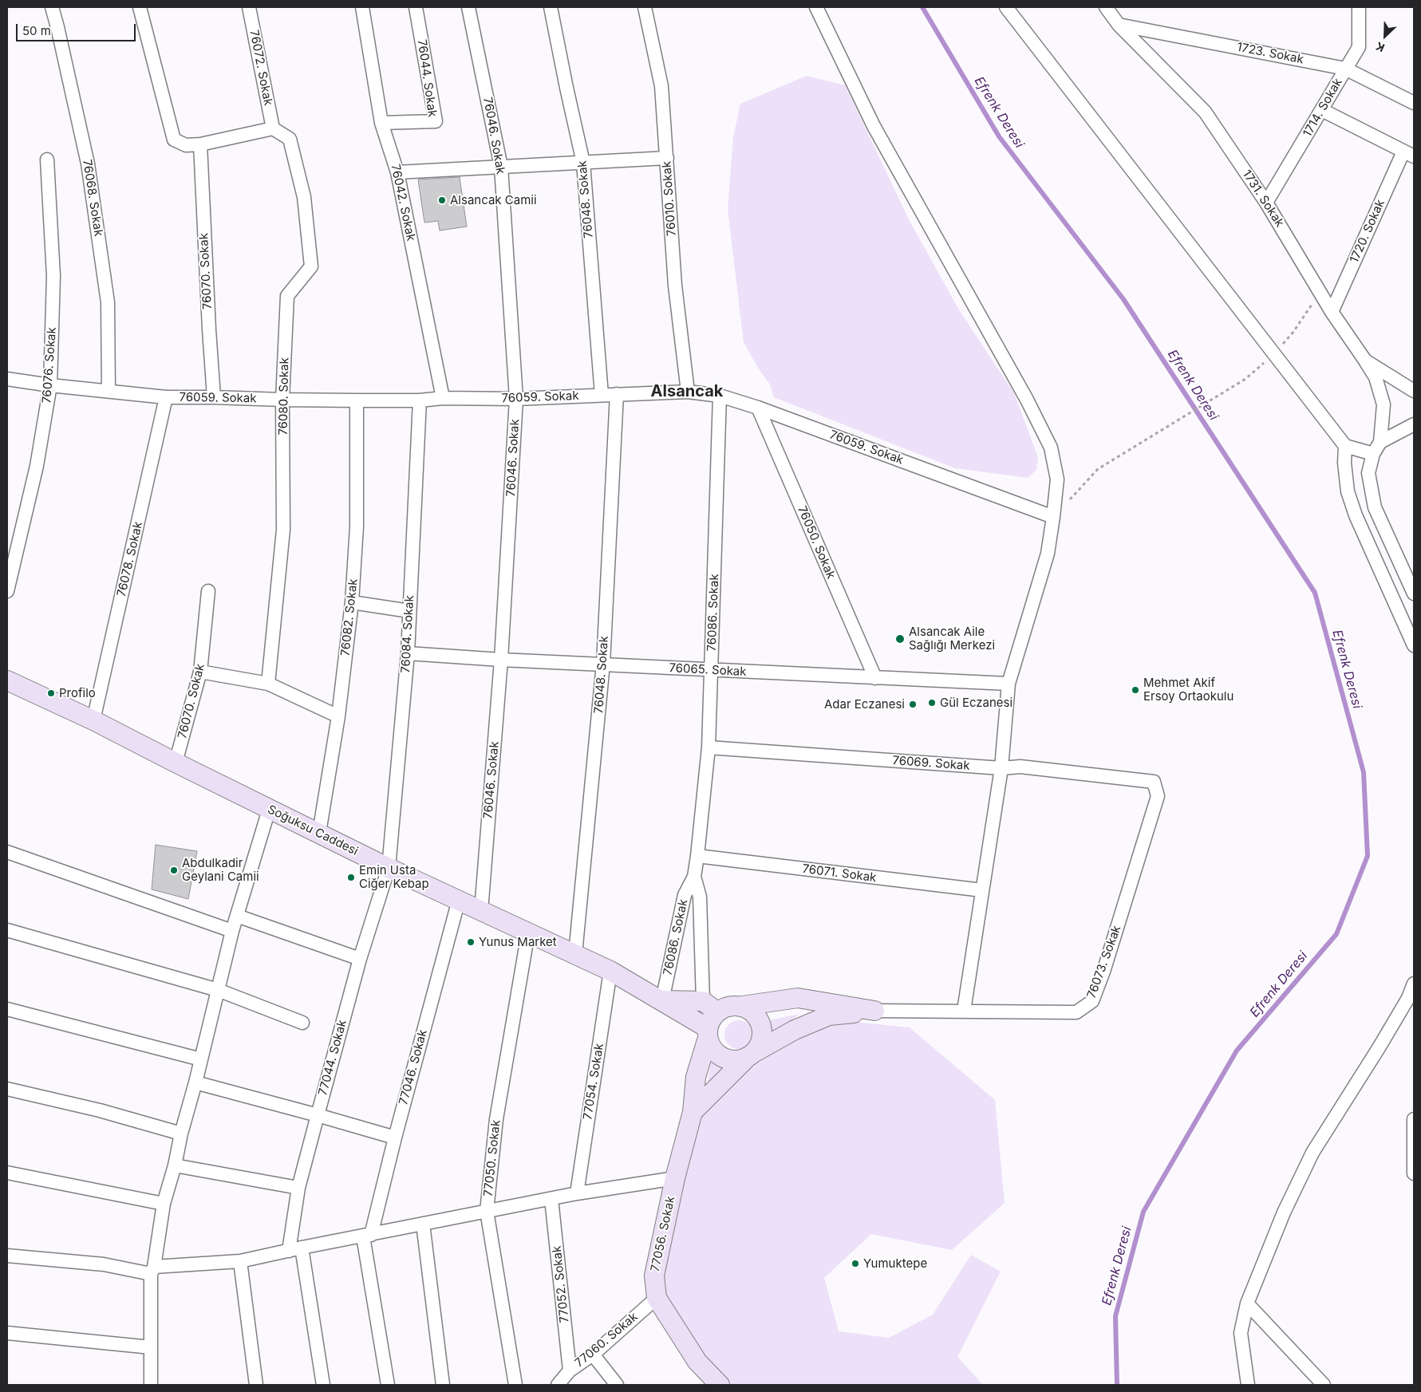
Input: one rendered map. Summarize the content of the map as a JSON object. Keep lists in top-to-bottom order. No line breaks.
{"streets":{"street":["1723. Sokak","76072. Sokak","76044. Sokak","1714. Sokak","76046. Sokak","76068. Sokak","76010. Sokak","1731. Sokak","76048. Sokak","76042. Sokak","1720. Sokak","76070. Sokak","76076. Sokak","76080. Sokak","76059. Sokak","76050. Sokak","76078. Sokak","76086. Sokak","76082. Sokak","76084. Sokak","76065. Sokak","76069. Sokak","Soğuksu Caddesi","76071. Sokak","76073. Sokak","77044. Sokak","77046. Sokak","77054. Sokak","77050. Sokak","77056. Sokak","77052. Sokak","77060. Sokak"]},"crossings":[["1723. Sokak","1714. Sokak"],["1723. Sokak","1731. Sokak"],["76072. Sokak","76080. Sokak"],["76044. Sokak","76042. Sokak"],["1714. Sokak","1731. Sokak"],["76046. Sokak","76059. Sokak"],["76046. Sokak","76065. Sokak"],["76046. Sokak","Soğuksu Caddesi"],["76068. Sokak","76059. Sokak"],["76010. Sokak","76059. Sokak"],["1731. Sokak","1720. Sokak"],["76048. Sokak","76059. Sokak"],["76048. Sokak","76065. Sokak"],["76048. Sokak","Soğuksu Caddesi"],["76042. Sokak","76059. Sokak"],["76070. Sokak","76059. Sokak"],["76070. Sokak","Soğuksu Caddesi"],["76076. Sokak","76059. Sokak"],["76080. Sokak","76059. Sokak"],["76059. Sokak","76050. Sokak"],["76059. Sokak","76078. Sokak"],["76059. Sokak","76086. Sokak"],["76059. Sokak","76082. Sokak"],["76059. Sokak","76084. Sokak"],["76050. Sokak","76065. Sokak"],["76078. Sokak","Soğuksu Caddesi"],["76086. Sokak","76065. Sokak"],["76086. Sokak","76069. Sokak"],["76086. Sokak","Soğuksu Caddesi"],["76086. Sokak","76071. Sokak"],["76086. Sokak","77056. Sokak"],["76082. Sokak","Soğuksu Caddesi"],["76084. Sokak","76065. Sokak"],["76084. Sokak","Soğuksu Caddesi"],["76084. Sokak","77044. Sokak"],["76069. Sokak","76073. Sokak"],["Soğuksu Caddesi","77044. Sokak"],["Soğuksu Caddesi","77046. Sokak"],["Soğuksu Caddesi","77054. Sokak"],["Soğuksu Caddesi","77050. Sokak"],["Soğuksu Caddesi","77056. Sokak"],["77056. Sokak","77060. Sokak"],["77052. Sokak","77060. Sokak"]],"districts":["Alsancak"],"water":["Efrenk Deresi"],"places":["Alsancak Camii","Alsancak Aile Sağlığı Merkezi","Mehmet Akif Ersoy Ortaokulu","Profilo","Gül Eczanesi","Adar Eczanesi","Abdulkadir Geylani Camii","Emin Usta Ciğer Kebap","Yunus Market","Yumuktepe"],"scale_bar":"50 m","north":"bottom left"}
